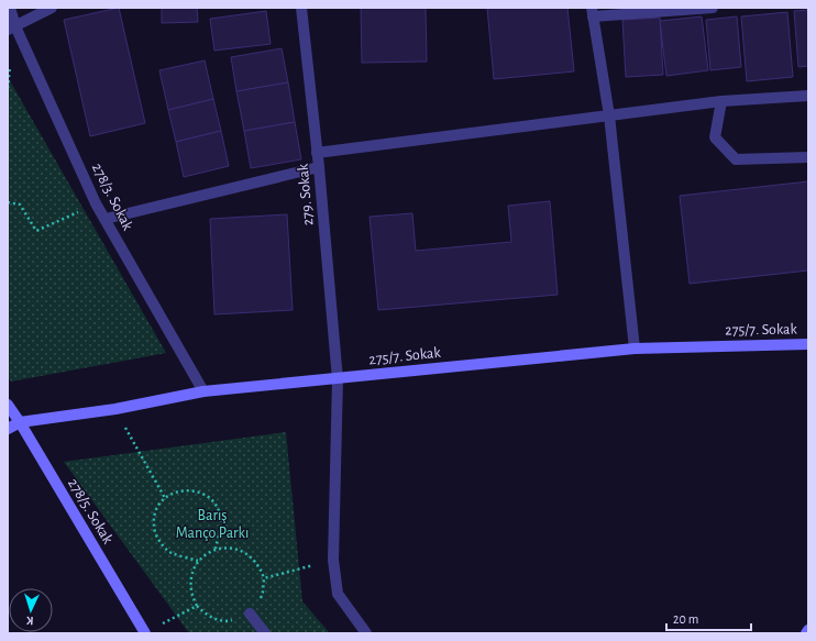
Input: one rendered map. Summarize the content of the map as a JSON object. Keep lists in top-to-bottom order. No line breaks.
{"streets":{"street":["279. Sokak","278/3. Sokak","275/7. Sokak","278/5. Sokak"]},"crossings":[["279. Sokak","275/7. Sokak"],["278/3. Sokak","275/7. Sokak"],["275/7. Sokak","278/5. Sokak"]],"parks":["Barış Manço Parkı"],"scale_bar":"20 m","north":"bottom"}
